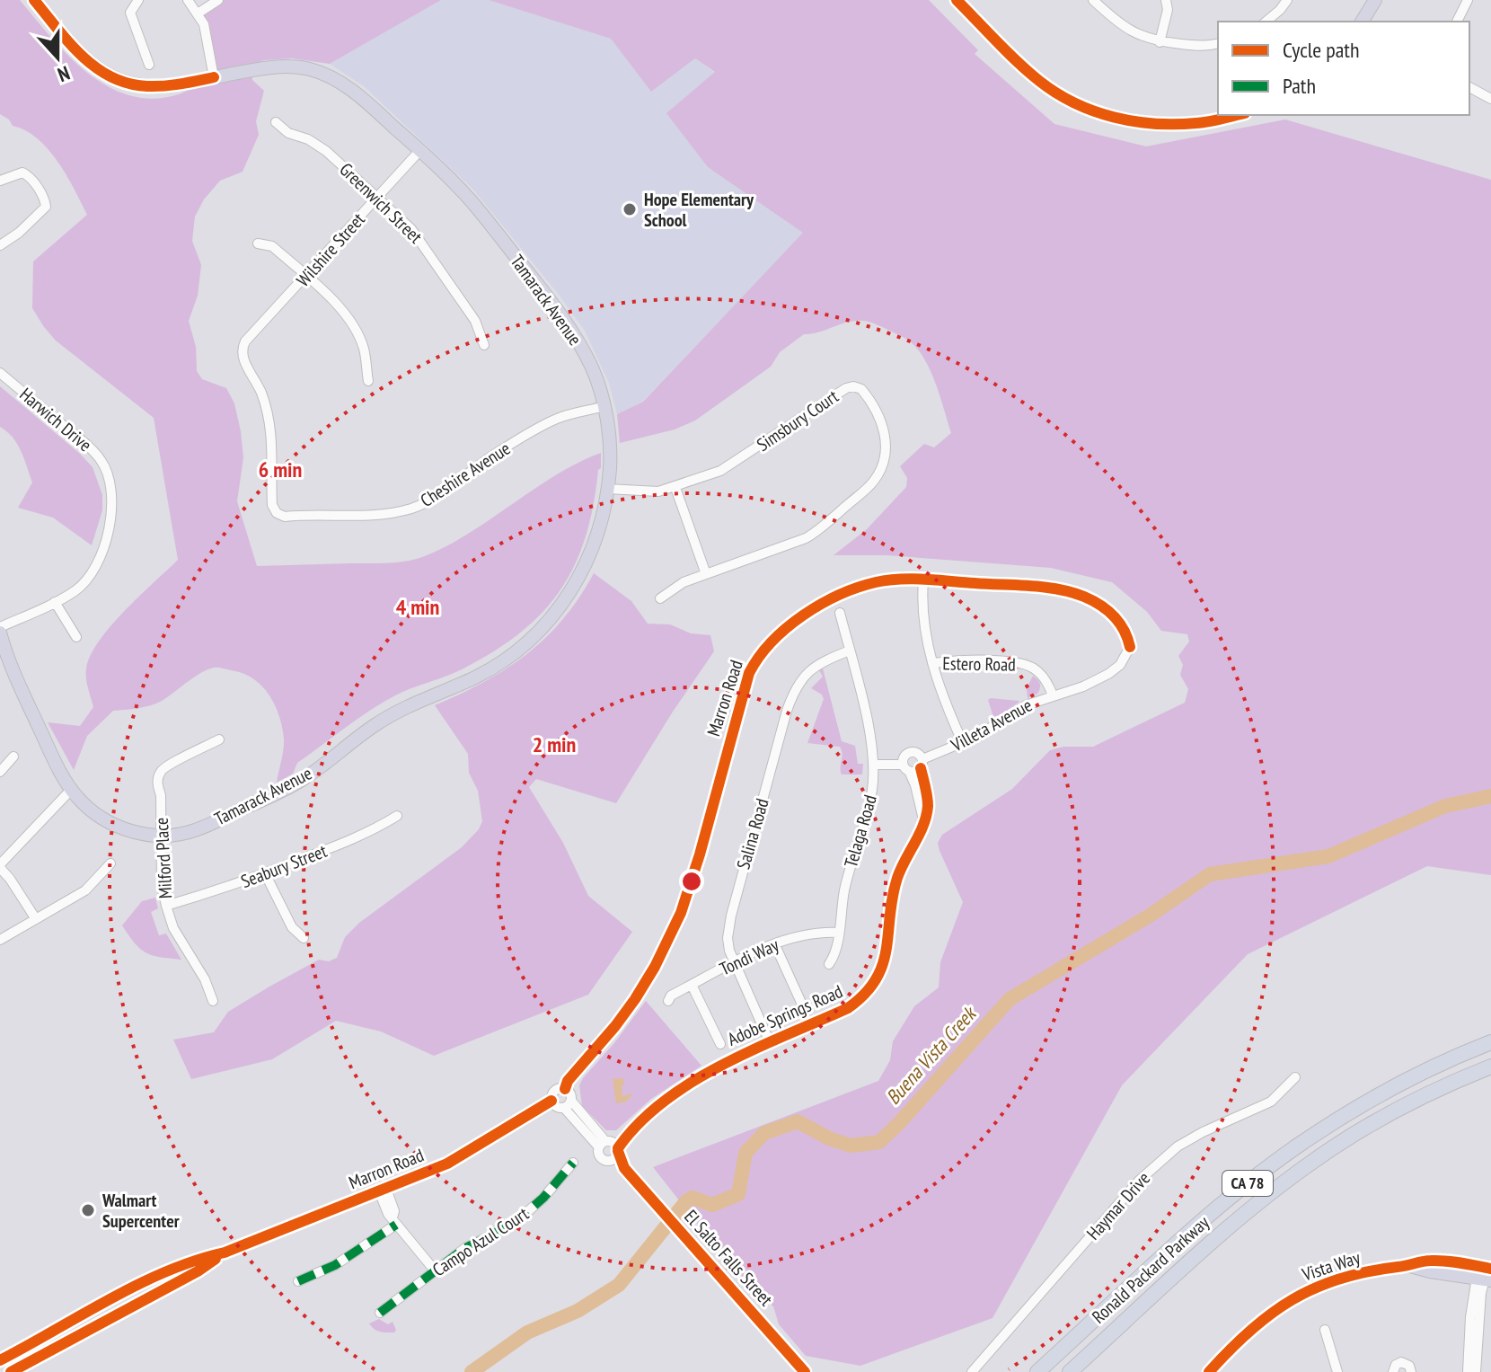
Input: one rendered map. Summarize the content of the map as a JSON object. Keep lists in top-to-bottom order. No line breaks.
{"streets":{"highway":["CA 78","Ronald Packard Parkway"],"main road":["Tamarack Avenue","Vista Way"],"street":["Greenwich Street","Wilshire Street","Harwich Drive","Simsbury Court","Cheshire Avenue","Estero Road","Marron Road","Villeta Avenue","Telaga Road","Salina Road","Milford Place","Seabury Street","Tondi Way","Adobe Springs Road","Haymar Drive","Campo Azul Court","El Salto Falls Street"]},"crossings":[["Greenwich Street","Wilshire Street"],["Wilshire Street","Tamarack Avenue"],["Wilshire Street","Cheshire Avenue"],["Tamarack Avenue","Harwich Drive"],["Tamarack Avenue","Simsbury Court"],["Tamarack Avenue","Cheshire Avenue"],["Tamarack Avenue","Milford Place"],["Estero Road","Villeta Avenue"],["Marron Road","Villeta Avenue"],["Marron Road","El Salto Falls Street"],["Villeta Avenue","Adobe Springs Road"],["Telaga Road","Salina Road"],["Telaga Road","Tondi Way"],["Salina Road","Tondi Way"],["Salina Road","Adobe Springs Road"],["Milford Place","Seabury Street"],["Adobe Springs Road","El Salto Falls Street"]],"water":["Buena Vista Creek"],"places":["Hope Elementary School","Walmart Supercenter"],"legend":["Cycle path","Path"],"north":"bottom","rings":["6 min","4 min","2 min"]}
